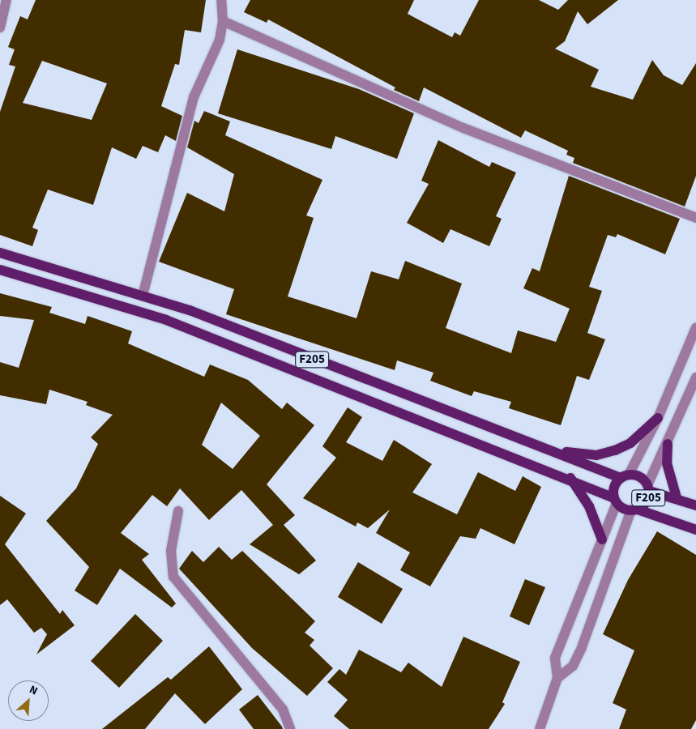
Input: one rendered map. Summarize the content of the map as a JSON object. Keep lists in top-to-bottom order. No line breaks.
{"streets":{"main road":["F205"]},"north":"top right"}
